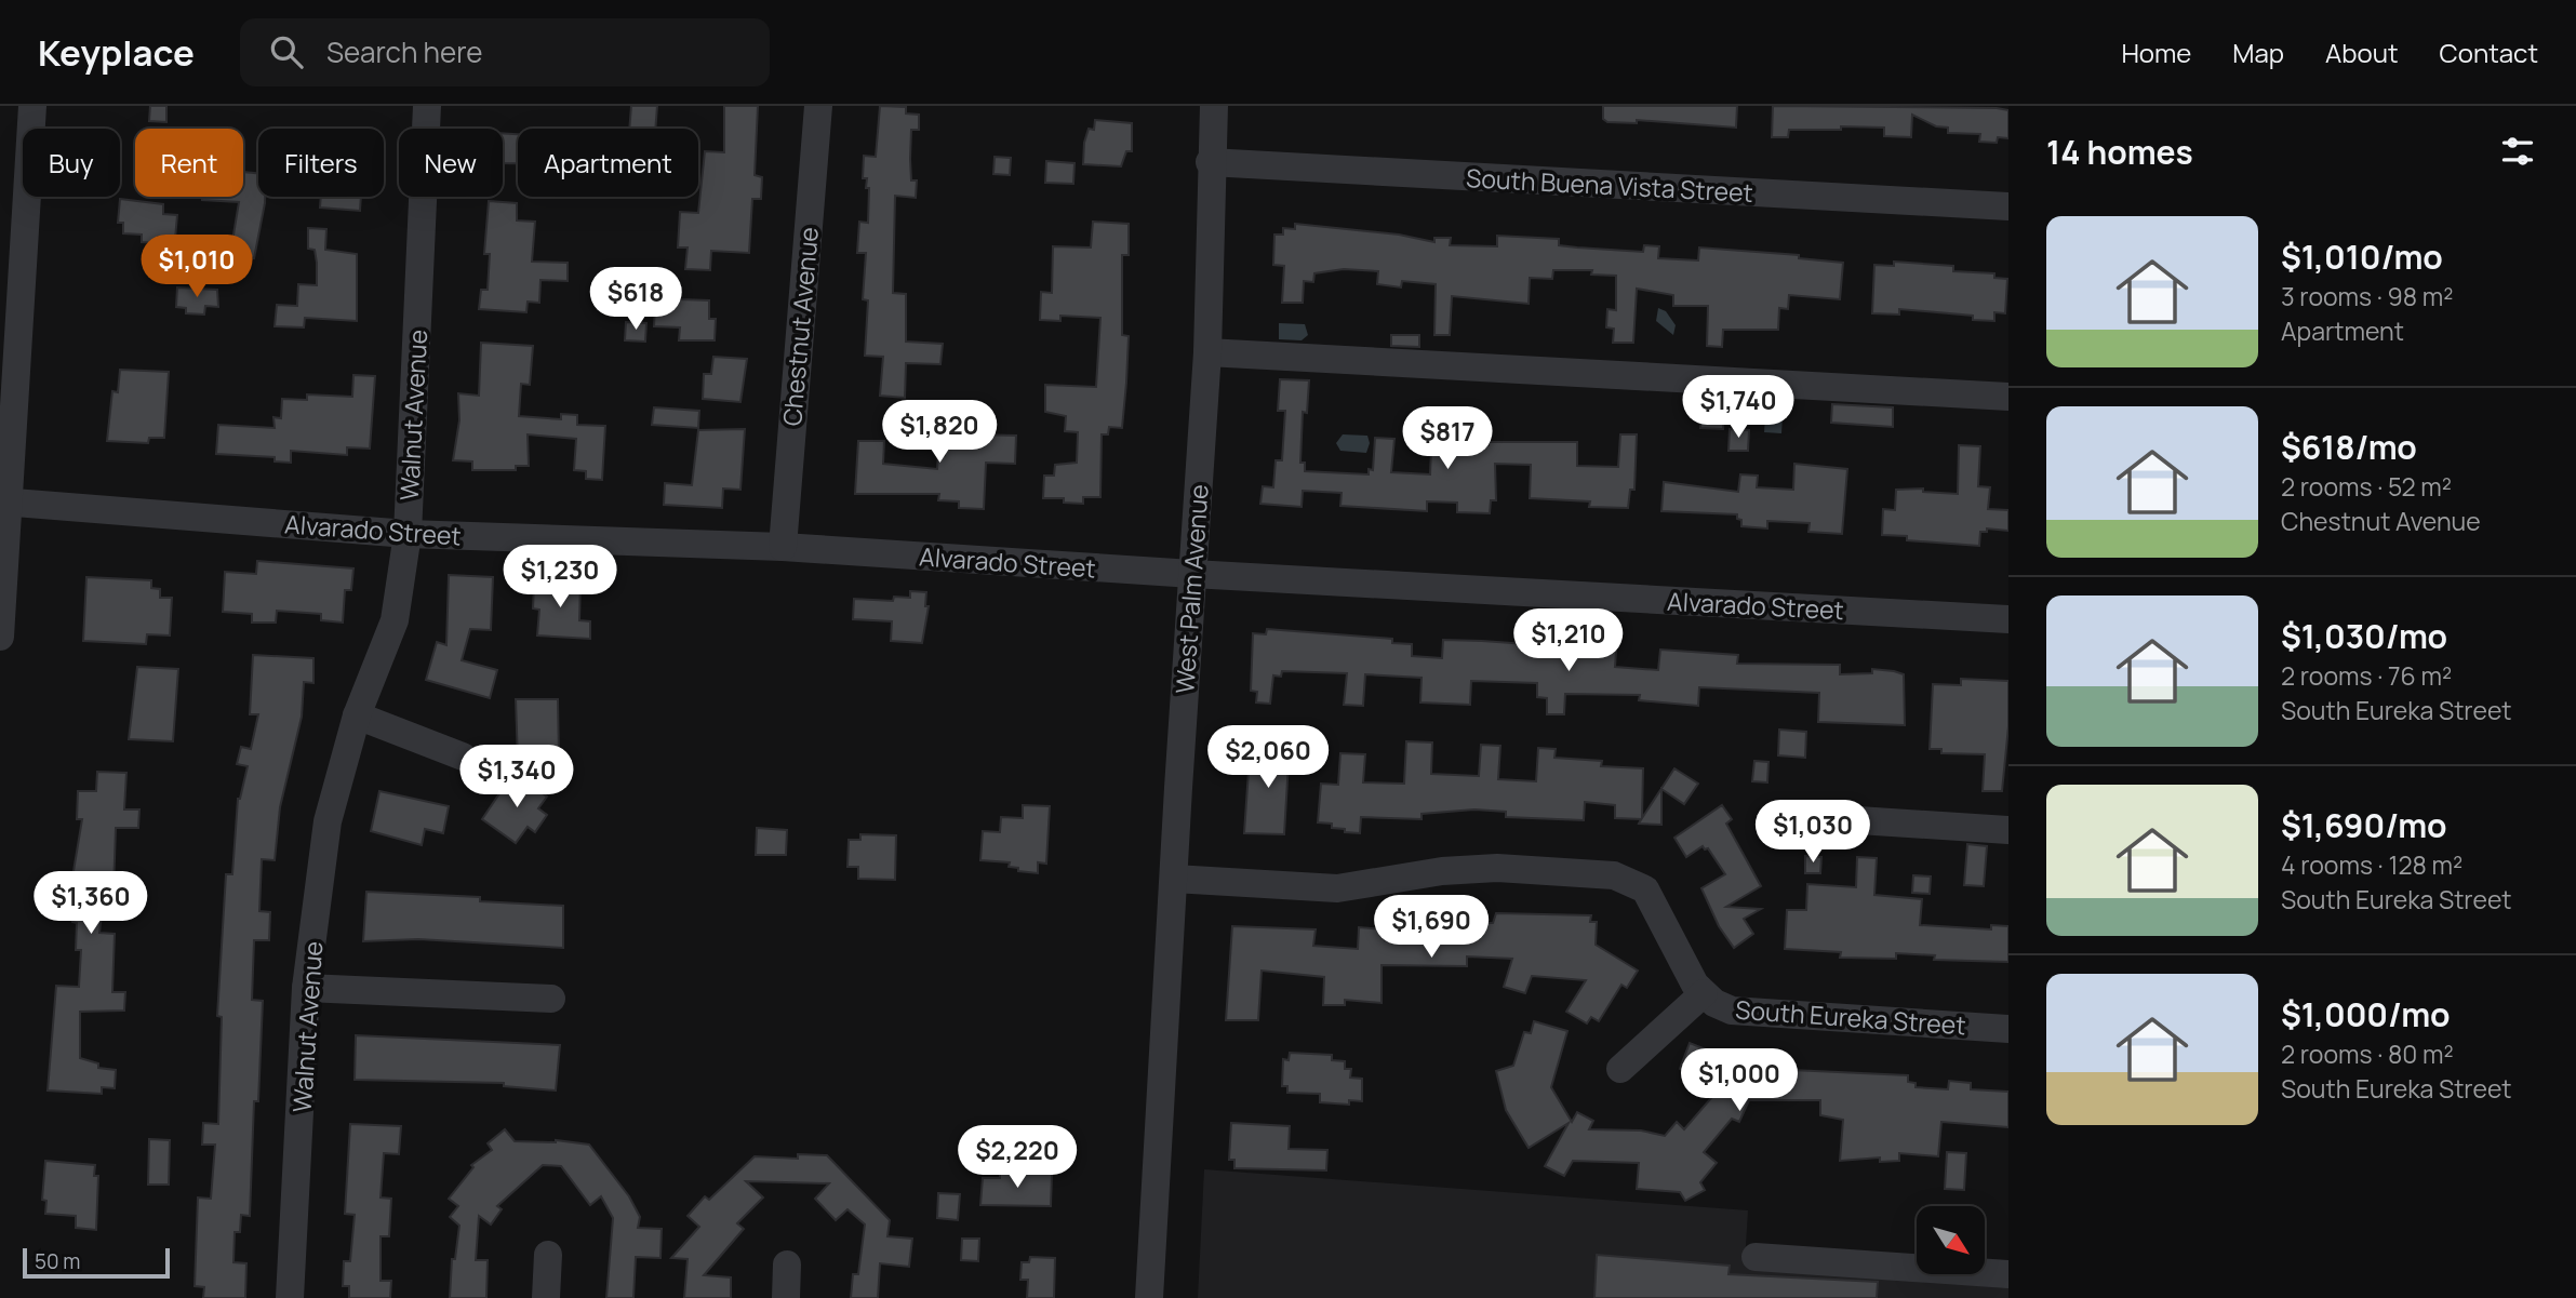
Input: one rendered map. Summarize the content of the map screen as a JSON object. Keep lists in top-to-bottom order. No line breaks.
{"streets":{"street":["South Buena Vista Street","Chestnut Avenue","Walnut Avenue","Alvarado Street","West Palm Avenue","South Eureka Street"]},"crossings":[["South Buena Vista Street","West Palm Avenue"],["Chestnut Avenue","Alvarado Street"],["Walnut Avenue","Alvarado Street"],["Alvarado Street","West Palm Avenue"],["West Palm Avenue","South Eureka Street"]],"scale_bar":"50 m","north":"bottom right","page":{"header":"Keyplace","search":"Search here","nav":["Home","Map","About","Contact"],"heading":"14 homes","chip":["Buy","Rent","Filters","New","Apartment"],"list":[{"name":"$1,010/mo","note":"3 rooms · 98 m² · Apartment"},{"name":"$618/mo","note":"2 rooms · 52 m² · Chestnut Avenue"},{"name":"$1,030/mo","note":"2 rooms · 76 m² · South Eureka Street"},{"name":"$1,690/mo","note":"4 rooms · 128 m² · South Eureka Street"},{"name":"$1,000/mo","note":"2 rooms · 80 m² · South Eureka Street"}],"price":["$1,010","$618","$1,740","$1,820","$817","$1,230","$1,210","$2,060","$1,340","$1,030","$1,360","$1,690","$1,000","$2,220"],"scale":"50 m"}}
